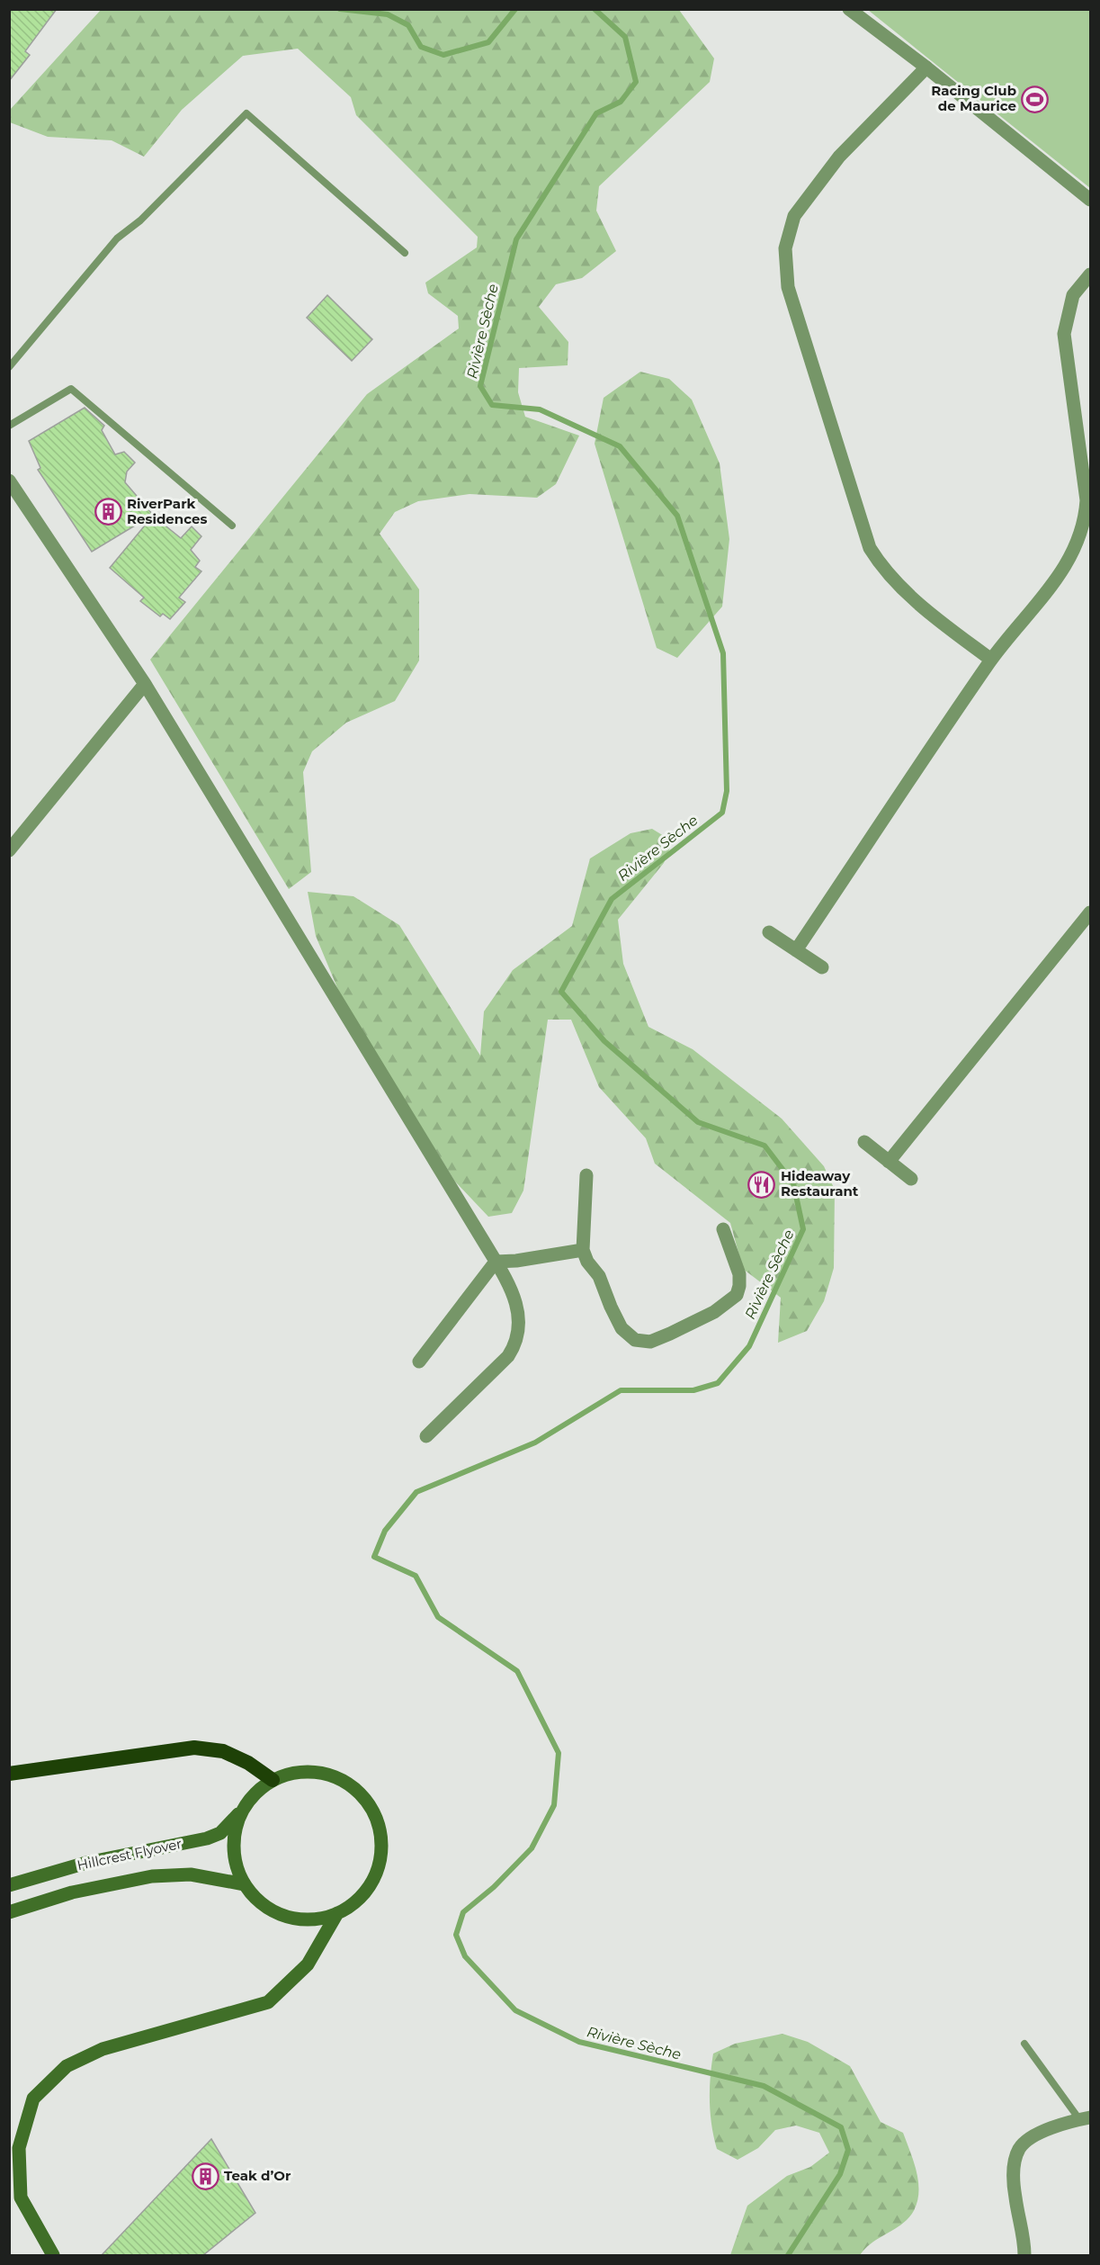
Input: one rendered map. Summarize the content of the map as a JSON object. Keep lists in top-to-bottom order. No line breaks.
{"streets":{"main road":["Hillcrest Flyover"]},"water":["Rivière Sèche"],"places":{"sports":["Racing Club de Maurice"],"building":["RiverPark Residences","Teak d’Or"],"restaurant":["Hideaway Restaurant"]}}
